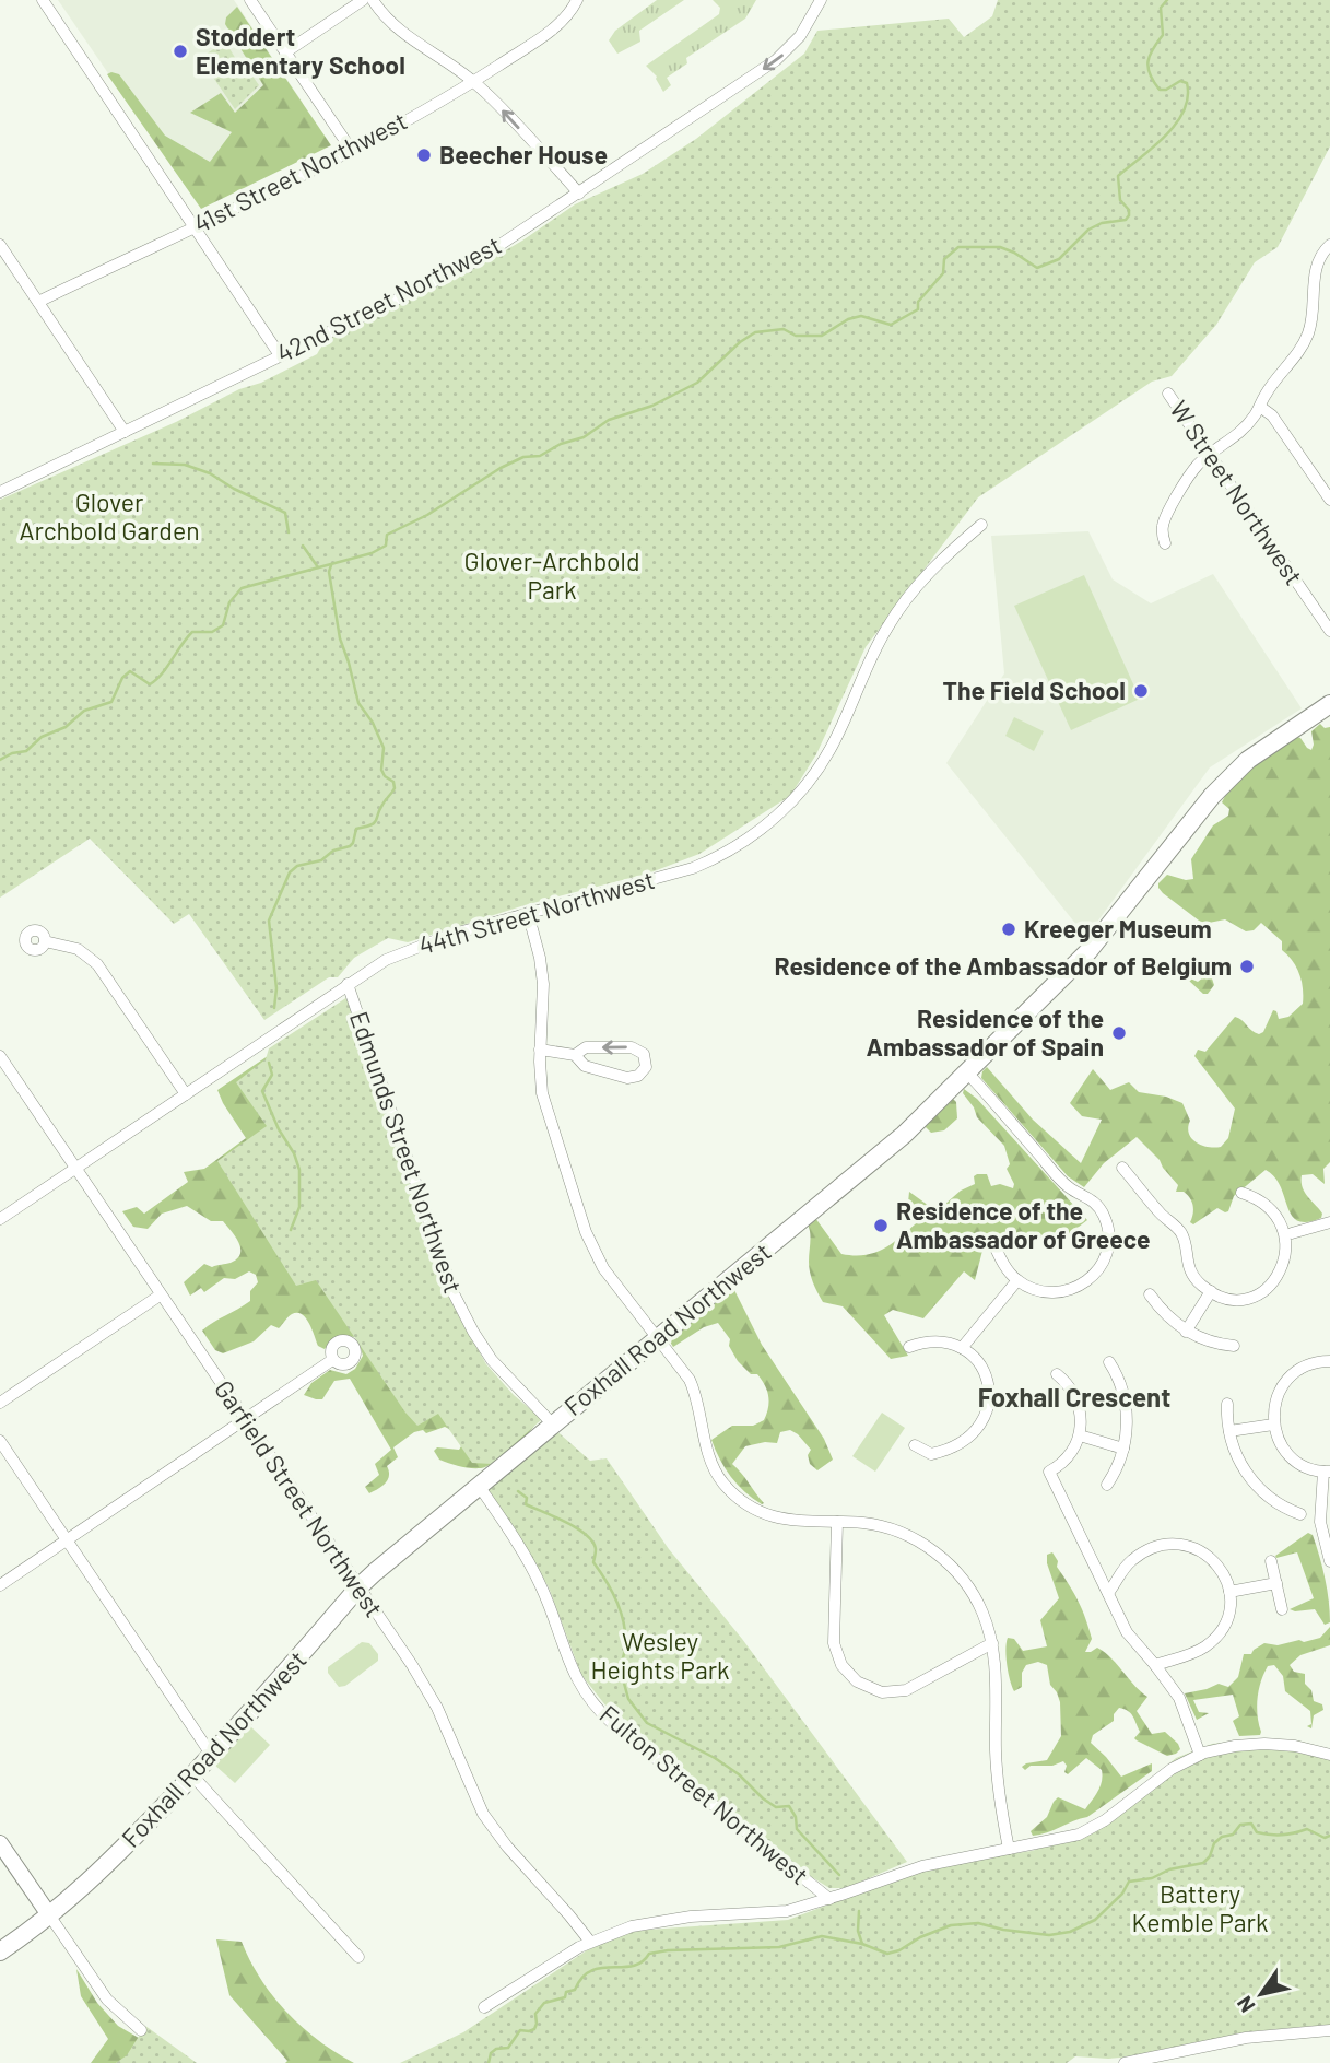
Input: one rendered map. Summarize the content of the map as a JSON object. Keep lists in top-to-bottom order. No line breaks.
{"streets":{"main road":["Foxhall Road Northwest"],"street":["41st Street Northwest","42nd Street Northwest","W Street Northwest","44th Street Northwest","Edmunds Street Northwest","Garfield Street Northwest","Fulton Street Northwest"]},"crossings":[["44th Street Northwest","Edmunds Street Northwest"],["44th Street Northwest","Garfield Street Northwest"],["Edmunds Street Northwest","Foxhall Road Northwest"],["Foxhall Road Northwest","Garfield Street Northwest"],["Foxhall Road Northwest","Fulton Street Northwest"]],"districts":["Foxhall Crescent"],"parks":["Glover Archbold Garden","Glover-Archbold Park","Wesley Heights Park","Battery Kemble Park"],"places":["Stoddert Elementary School","Beecher House","The Field School","Kreeger Museum","Residence of the Ambassador of Belgium","Residence of the Ambassador of Spain","Residence of the Ambassador of Greece"],"north":"bottom left"}
